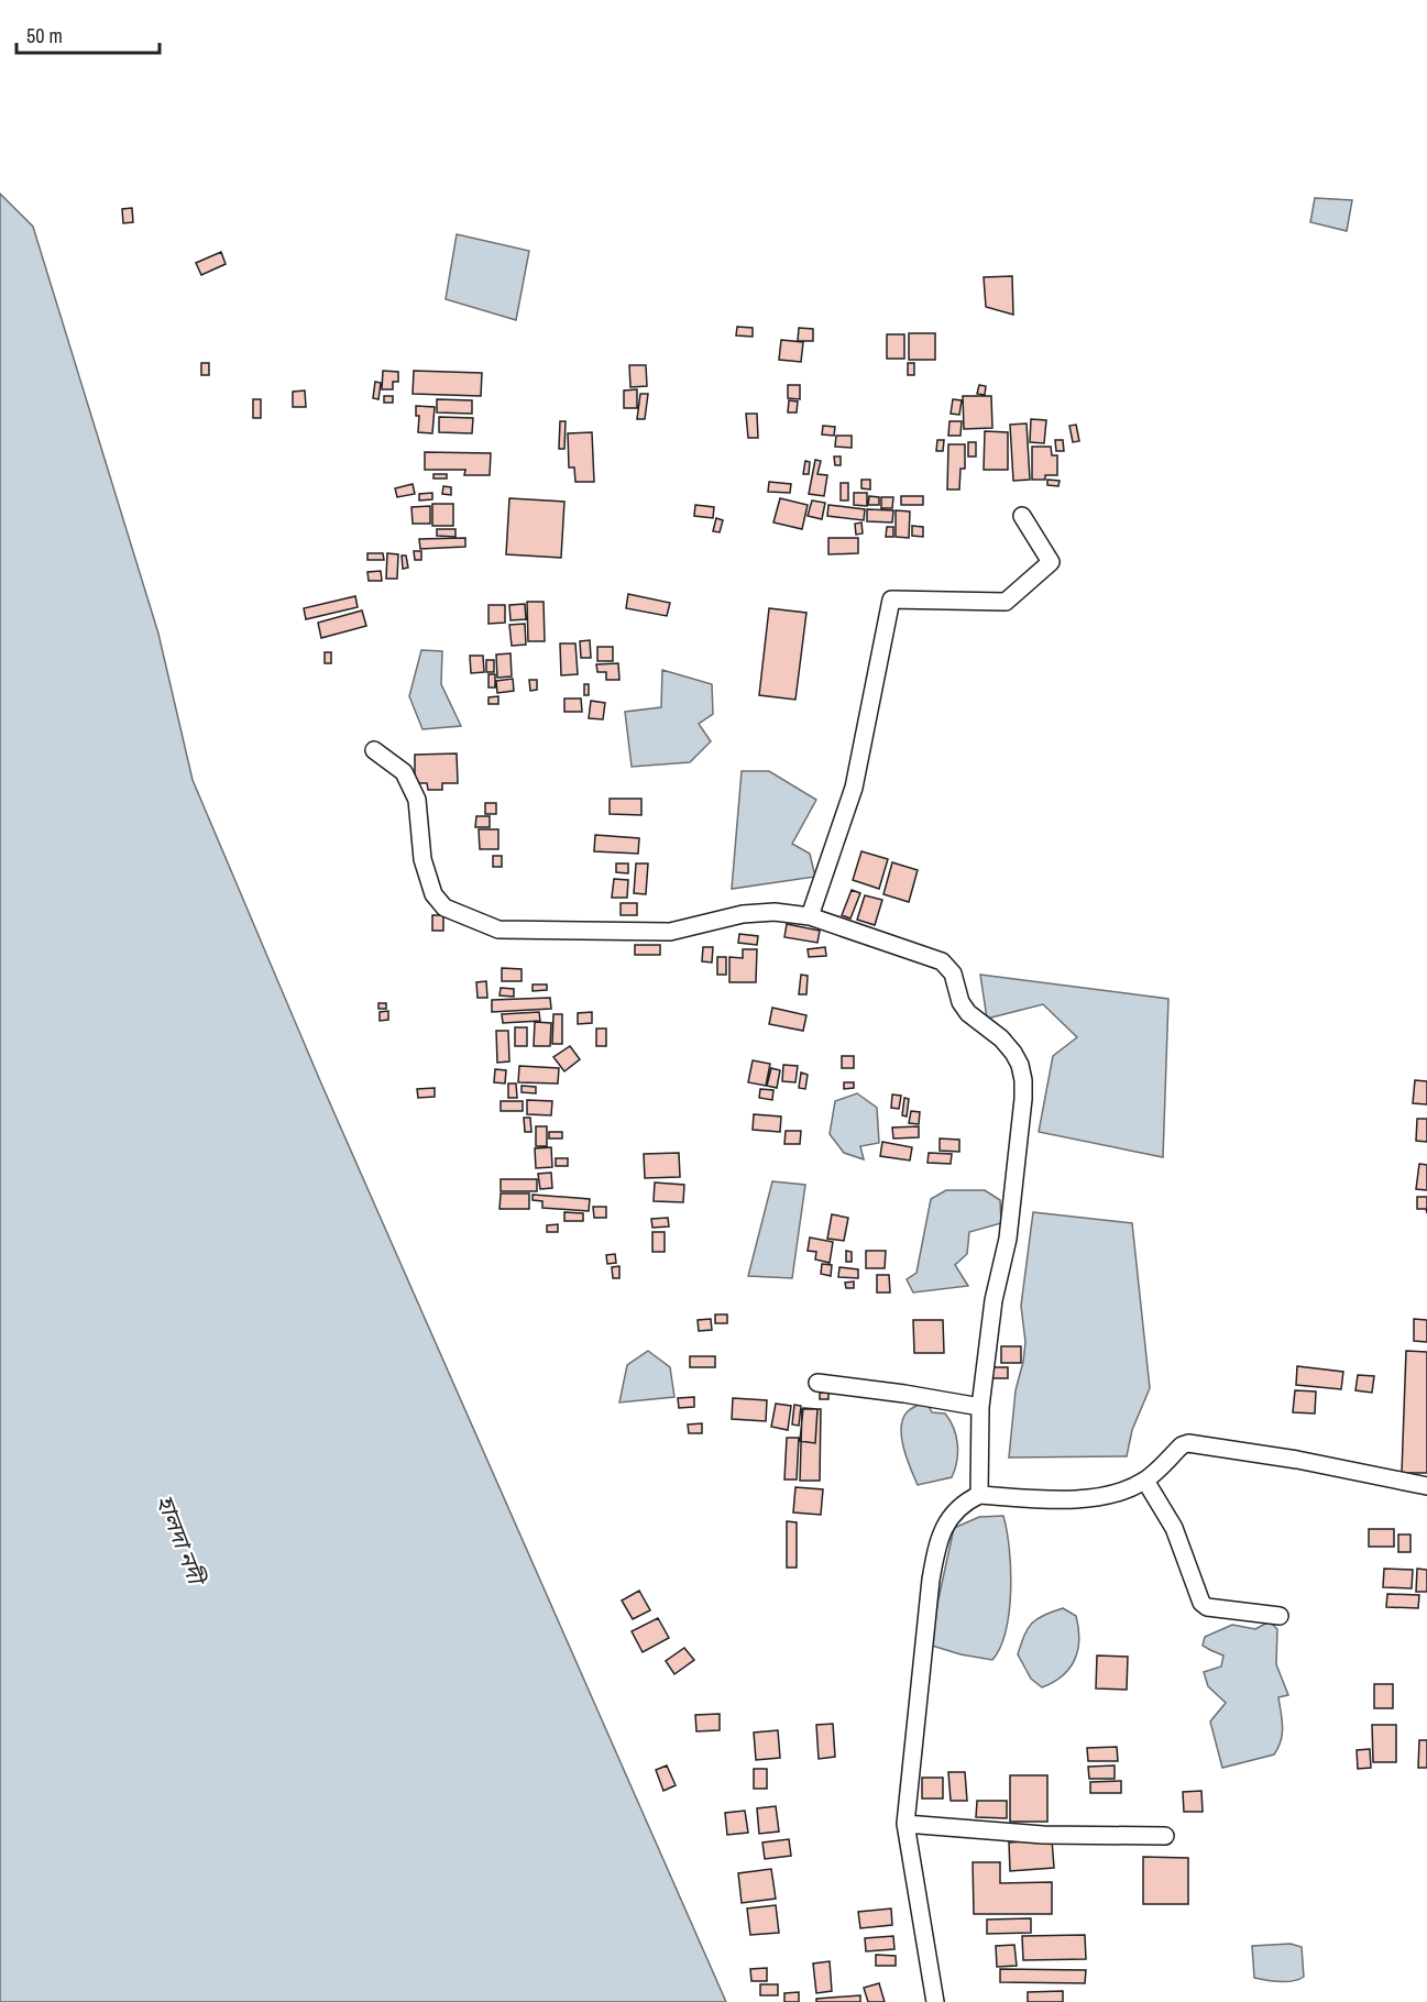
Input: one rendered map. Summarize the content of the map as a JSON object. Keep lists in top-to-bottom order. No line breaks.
{"water":["হালদা নদী"],"scale_bar":"50 m"}
